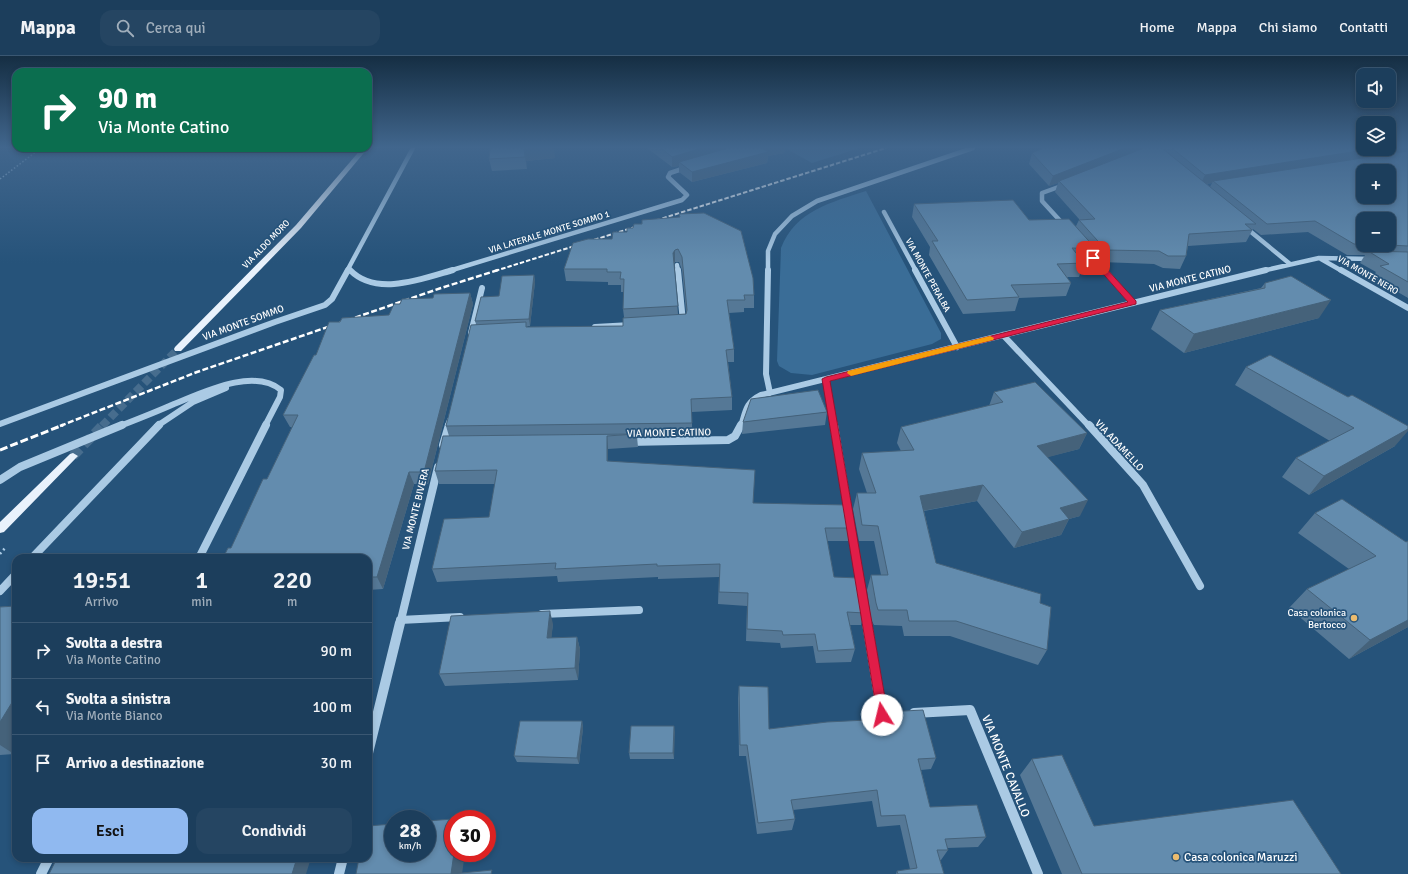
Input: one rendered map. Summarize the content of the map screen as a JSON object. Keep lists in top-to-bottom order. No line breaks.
{"streets":{"main road":["VIA ALDO MORO"],"street":["VIA LATERALE MONTE SOMMO 1","VIA MONTE PERALBA","VIA MONTE NERO","VIA MONTE CATINO","VIA MONTE SOMMO","VIA ADAMELLO","VIA MONTE BIVERA","VIA MONTE CAVALLO"]},"crossings":[["VIA LATERALE MONTE SOMMO 1","VIA MONTE SOMMO"],["VIA MONTE PERALBA","VIA MONTE CATINO"],["VIA MONTE NERO","VIA MONTE CATINO"],["VIA MONTE CATINO","VIA ADAMELLO"],["VIA MONTE CATINO","VIA MONTE CAVALLO"]],"places":["Casa colonica Bertocco","Casa colonica Maruzzi"],"page":{"header":"Mappa","search":"Cerca qui","nav":["Home","Mappa","Chi siamo","Contatti"],"map_buttons":["+","−"],"turn":["90 m","Via Monte Catino"],"eta":["19:51","Arrivo","1","min","220","m"],"list":[{"name":"Svolta a destra","note":"Via Monte Catino","value":"90 m"},{"name":"Svolta a sinistra","note":"Via Monte Bianco","value":"100 m"},{"name":"Arrivo a destinazione","value":"30 m"}],"buttons":["Esci","Condividi"],"speed":"28 km/h","limit":"30"}}
